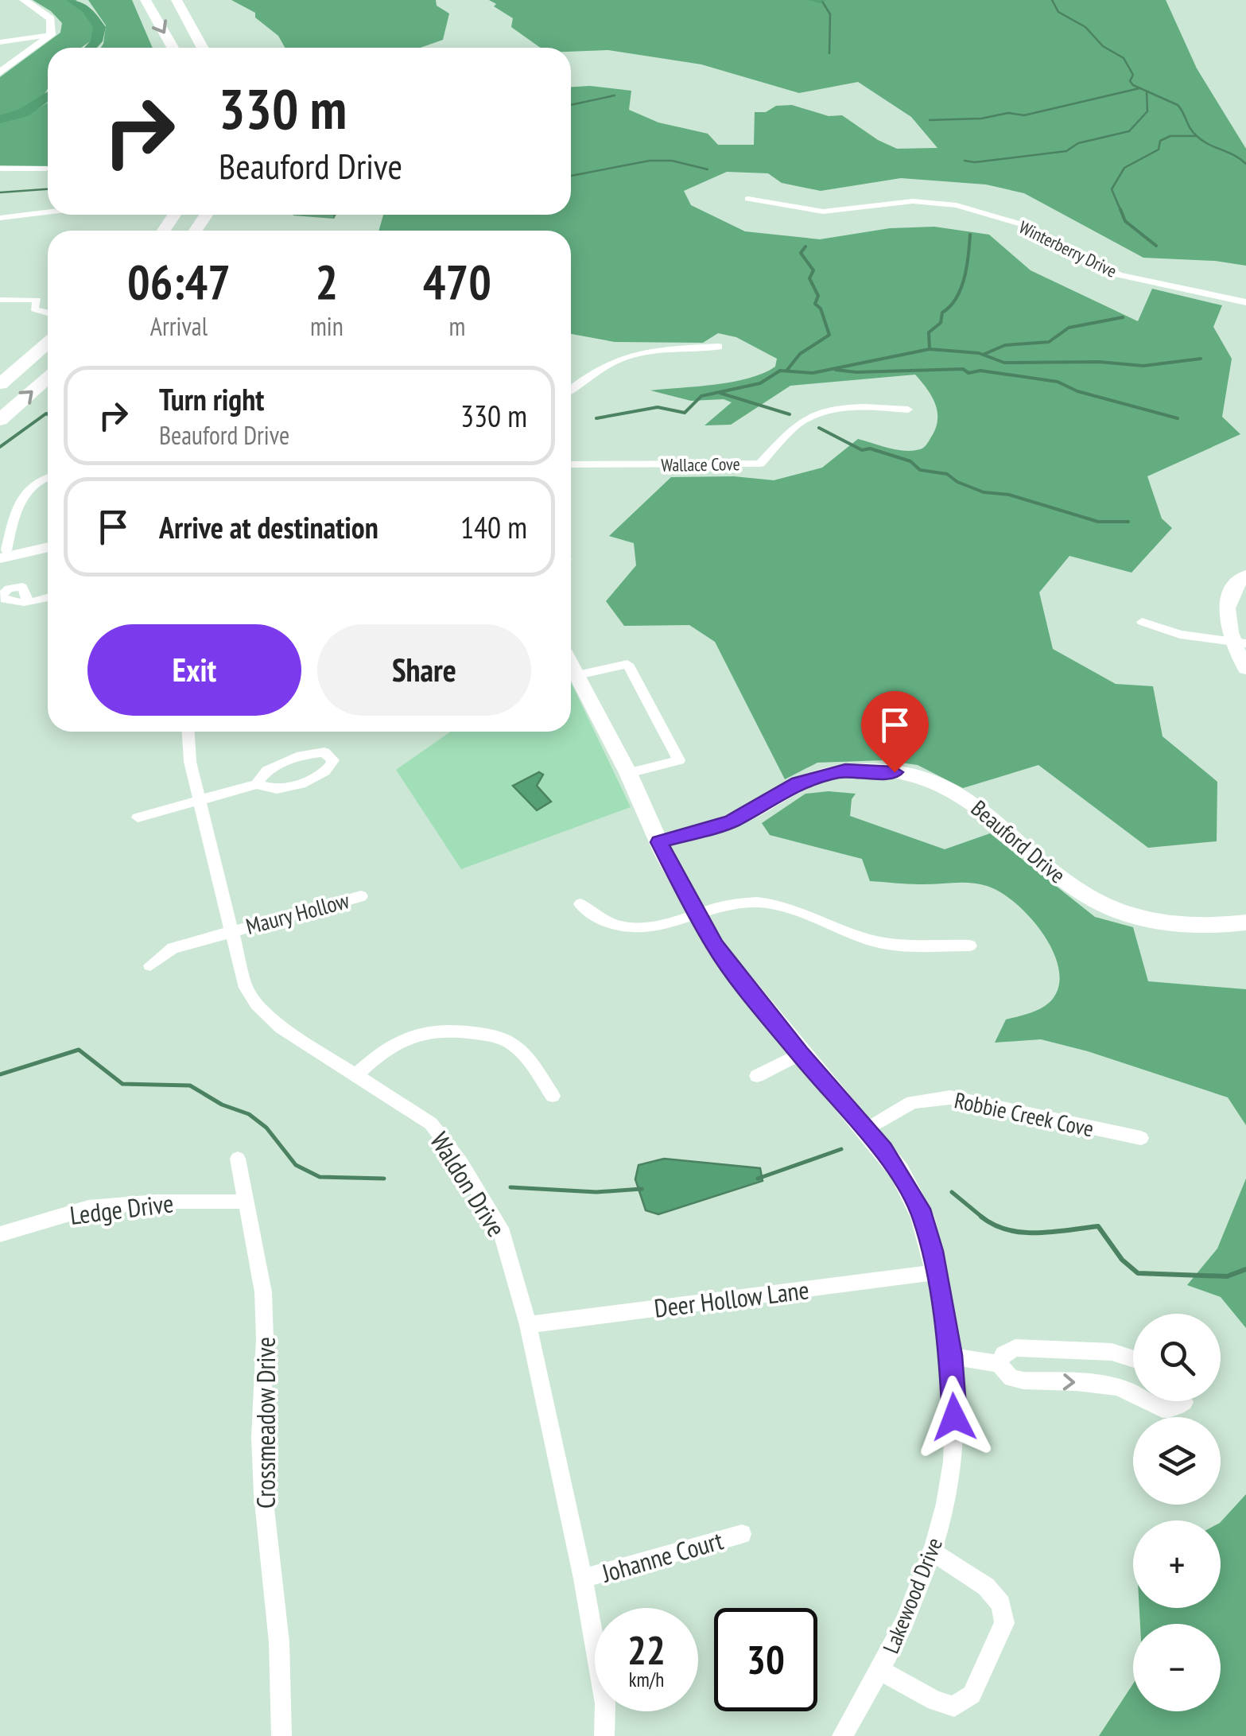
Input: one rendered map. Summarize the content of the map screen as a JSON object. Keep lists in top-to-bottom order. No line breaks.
{"streets":{"street":["Winterberry Drive","Wallace Cove","Beauford Drive","Maury Hollow","Robbie Creek Cove","Waldon Drive","Ledge Drive","Deer Hollow Lane","Crossmeadow Drive","Johanne Court","Lakewood Drive"]},"crossings":[["Beauford Drive","Lakewood Drive"],["Maury Hollow","Waldon Drive"],["Robbie Creek Cove","Lakewood Drive"],["Waldon Drive","Deer Hollow Lane"],["Waldon Drive","Johanne Court"],["Ledge Drive","Crossmeadow Drive"],["Deer Hollow Lane","Lakewood Drive"]],"page":{"turn":["330 m","Beauford Drive"],"eta":["06:47","Arrival","2","min","470","m"],"list":[{"name":"Turn right","note":"Beauford Drive","value":"330 m"},{"name":"Arrive at destination","value":"140 m"}],"buttons":["Exit","Share"],"map_buttons":["+","−"],"speed":"22 km/h","limit":"30"}}
